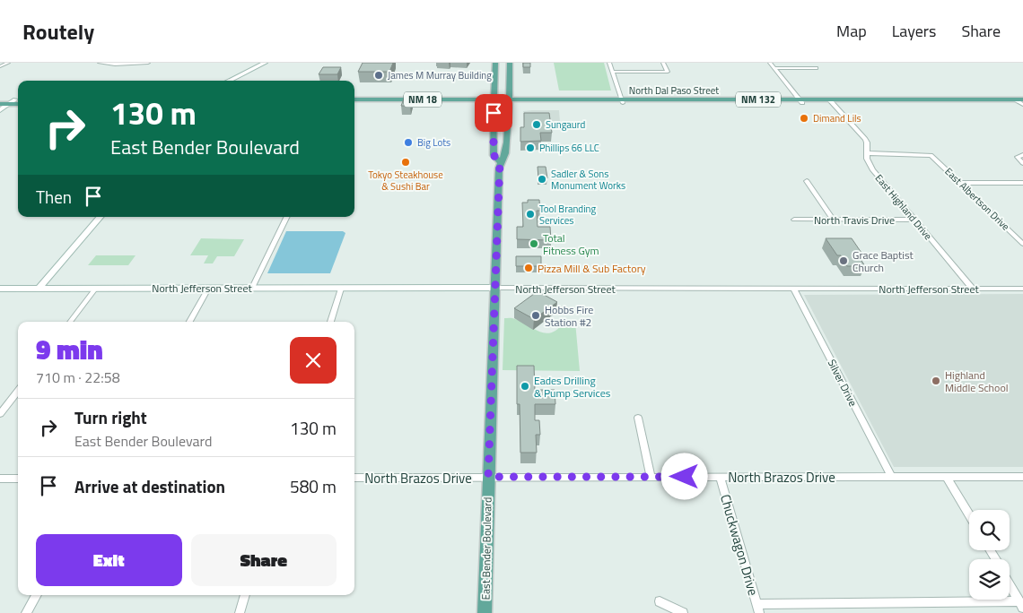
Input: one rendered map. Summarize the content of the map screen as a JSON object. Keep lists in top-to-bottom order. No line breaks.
{"streets":{"main road":["North Dal Paso Street","NM 18","NM 132","East Bender Boulevard"],"street":["East Albertson Drive","East Highland Drive","North Travis Drive","North Jefferson Street","Silver Drive","North Brazos Drive","Chuckwagon Drive"]},"crossings":[["North Dal Paso Street","East Highland Drive"],["North Dal Paso Street","East Bender Boulevard"],["East Albertson Drive","East Highland Drive"],["East Highland Drive","North Travis Drive"],["East Highland Drive","North Jefferson Street"],["North Jefferson Street","Silver Drive"],["North Jefferson Street","East Bender Boulevard"],["Silver Drive","North Brazos Drive"],["North Brazos Drive","Chuckwagon Drive"],["North Brazos Drive","East Bender Boulevard"]],"places":["James M Murray Building","Dimand Lils","Sungaurd","Big Lots","Phillips 66 LLC","Tokyo Steakhouse & Sushi Bar","Sadler & Sons Monument Works","Tool Branding Services","Total Fitness Gym","Grace Baptist Church","Pizza Mill & Sub Factory","Hobbs Fire Station #2","Highland Middle School","Eades Drilling & Pump Services"],"page":{"header":"Routely","nav":["Map","Layers","Share"],"turn":["130 m","East Bender Boulevard"],"then":"Then","heading":["9 min","710 m · 22:58"],"list":[{"name":"Turn right","note":"East Bender Boulevard","value":"130 m"},{"name":"Arrive at destination","value":"580 m"}],"buttons":["Exit","Share"]}}
